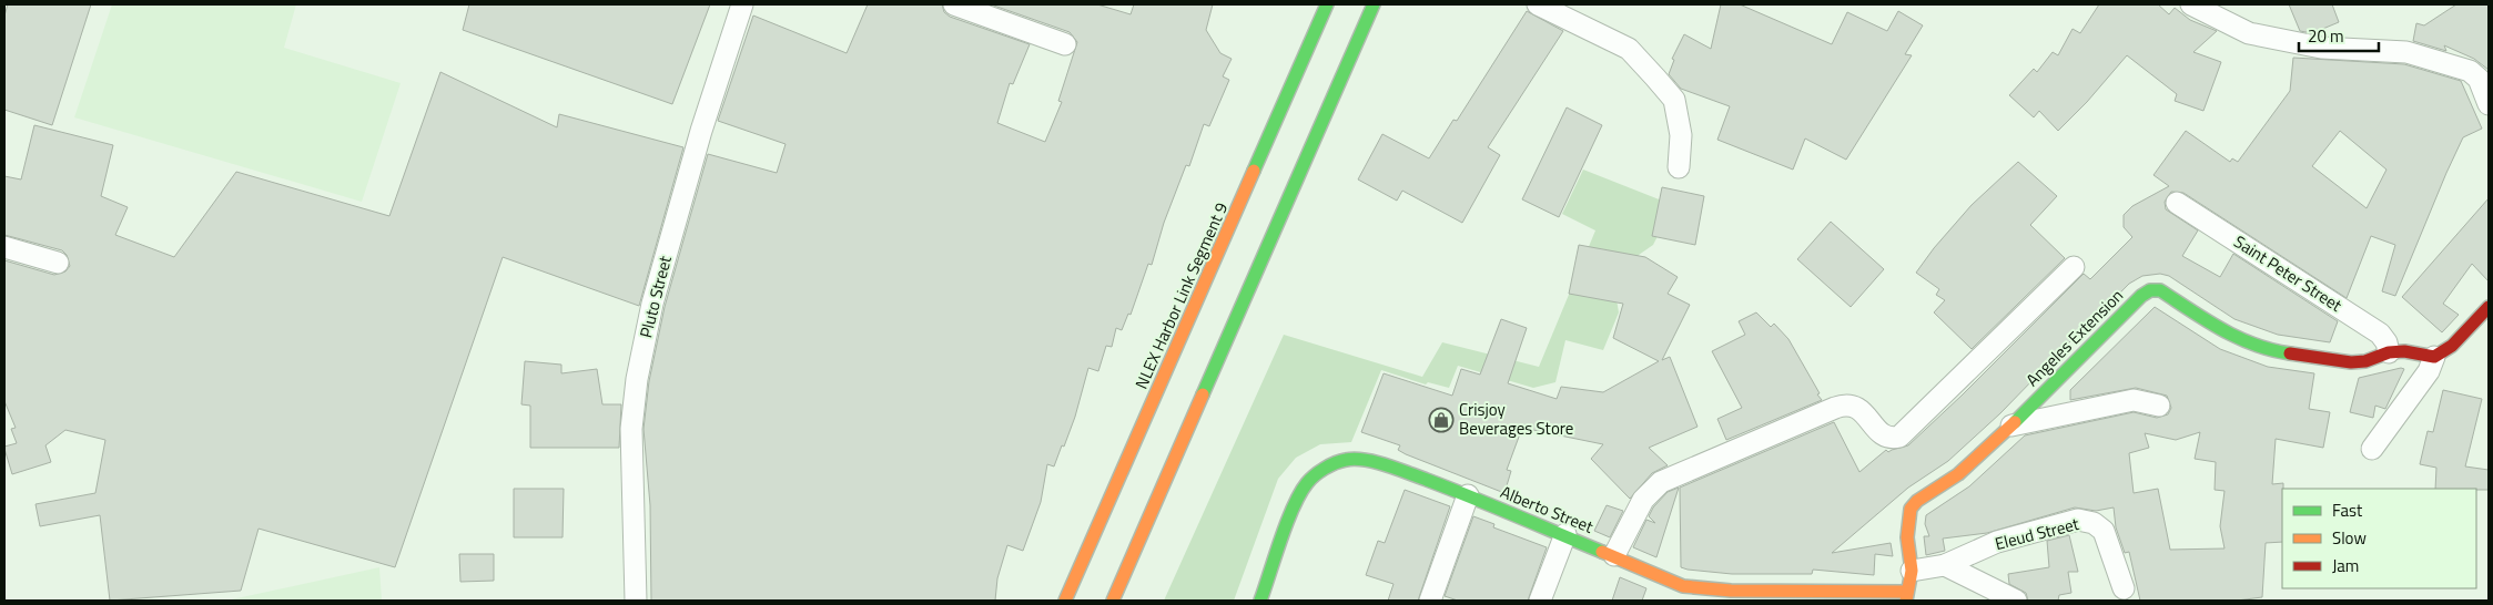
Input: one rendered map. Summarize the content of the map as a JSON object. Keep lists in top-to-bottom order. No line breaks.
{"streets":{"main road":["NLEX Harbor Link Segment 9","Angeles Extension","Alberto Street"],"street":["Saint Peter Street","Pluto Street","Eleud Street"]},"crossings":[["Saint Peter Street","Angeles Extension"],["Angeles Extension","Alberto Street"],["Angeles Extension","Eleud Street"]],"places":{"shop":["Crisjoy Beverages Store"]},"legend":["Fast","Slow","Jam"],"scale_bar":"20 m"}
